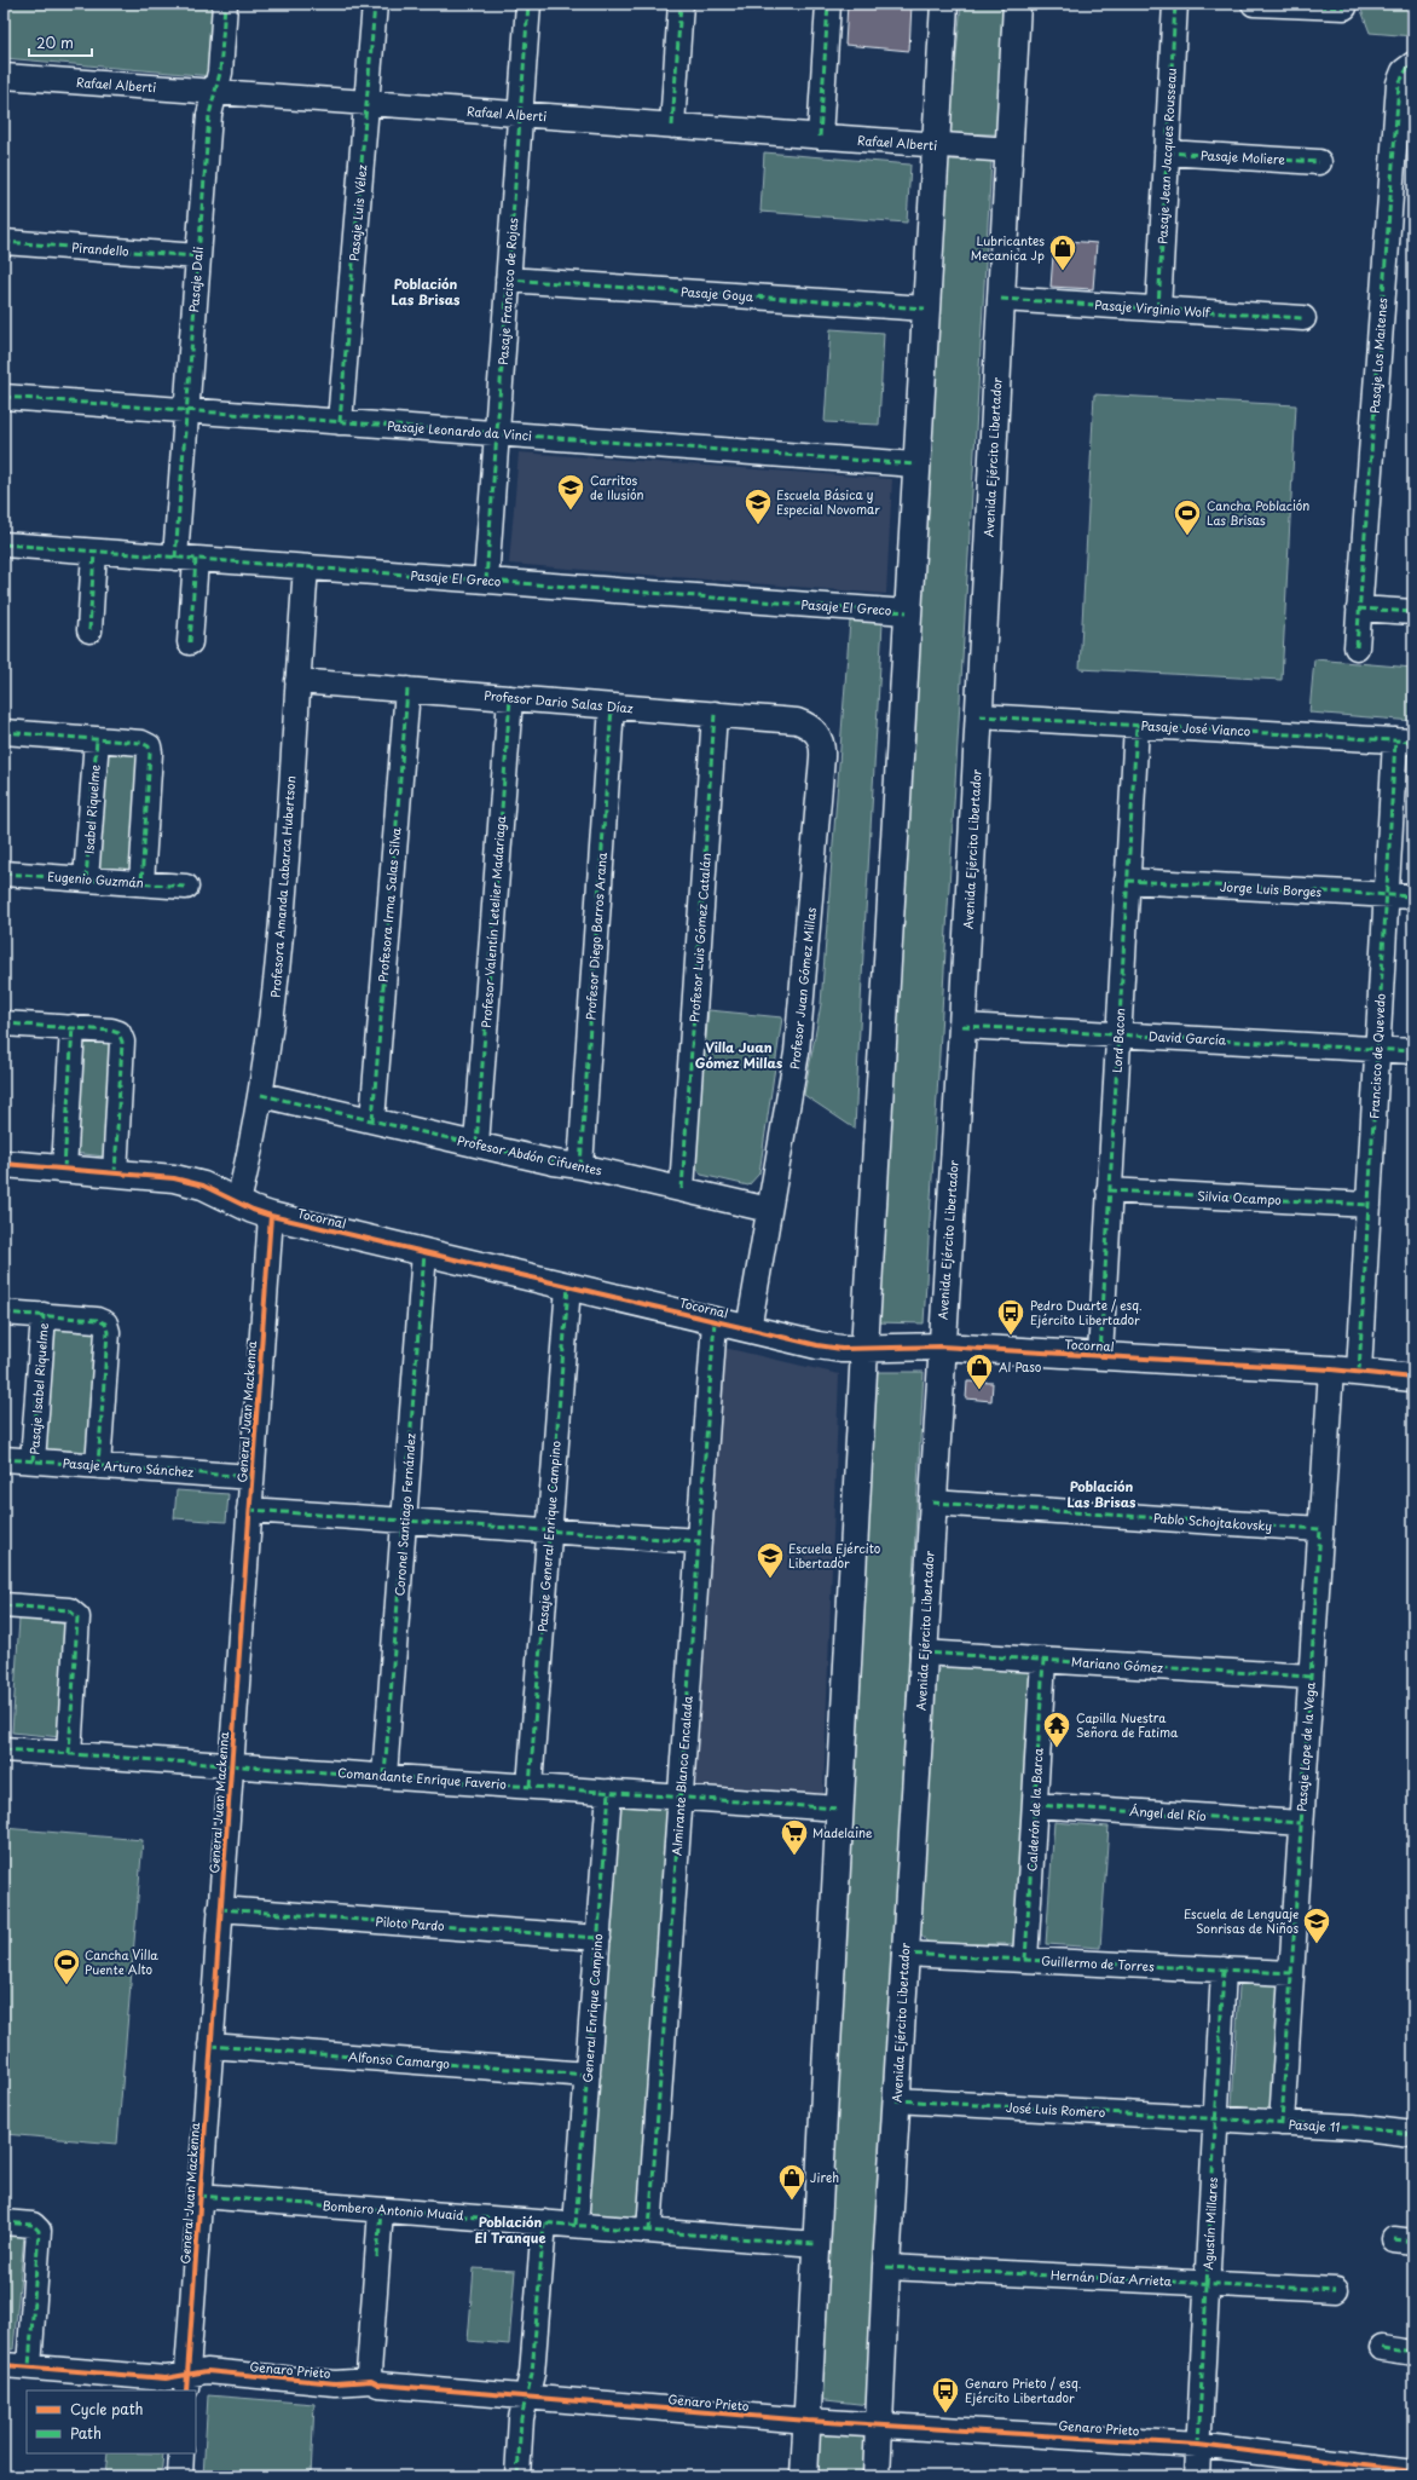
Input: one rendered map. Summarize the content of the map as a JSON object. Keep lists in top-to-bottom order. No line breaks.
{"streets":{"main road":["Avenida Ejército Libertador","Tocornal"],"street":["Rafael Alberti","Pasaje Jean Jacques Rousseau","Pasaje Moliere","Pasaje Luis Vélez","Pirandello","Pasaje Dali","Pasaje Francisco de Rojas","Pasaje Goya","Pasaje Virginio Wolf","Pasaje Los Maitenes","Pasaje Leonardo da Vinci","Pasaje El Greco","Profesor Dario Salas Díaz","Pasaje José Vianco","Isabel Riquelme","Eugenio Guzmán","Profesora Amanda Labarca Hubertson","Jorge Luis Borges","Profesora Irma Salas Silva","Profesor Valentín Letelier Madariaga","Profesor Diego Barros Arana","Profesor Luis Gómez Catalán","Profesor Juan Gómez Millas","David García","Lord Bacon","Francisco de Quevedo","Profesor Abdón Cifuentes","Silvia Ocampo","Pasaje Isabel Riquelme","General Juan Mackenna","Pasaje Arturo Sánchez","Coronel Santiago Fernández","Pablo Schojtakovsky","Pasaje General Enrique Campino","Mariano Gómez","Pasaje Lope de la Vega","Almirante Blanco Encalada","Comandante Enrique Faverio","Calderón de la Barca","Ángel del Río","Piloto Pardo","Guillermo de Torres","General Enrique Campino","Alfonso Camargo","José Luis Romero","Pasaje 11","Bombero Antonio Muaid","Agustín Millares","Hernán Díaz Arrieta","Genaro Prieto"]},"crossings":[["Rafael Alberti","Pasaje Luis Vélez"],["Rafael Alberti","Pasaje Dali"],["Rafael Alberti","Pasaje Francisco de Rojas"],["Rafael Alberti","Avenida Ejército Libertador"],["Pasaje Jean Jacques Rousseau","Pasaje Moliere"],["Pasaje Jean Jacques Rousseau","Pasaje Virginio Wolf"],["Pasaje Luis Vélez","Pasaje Leonardo da Vinci"],["Pirandello","Pasaje Dali"],["Pasaje Dali","Pasaje Leonardo da Vinci"],["Pasaje Dali","Pasaje El Greco"],["Pasaje Francisco de Rojas","Pasaje Goya"],["Pasaje Francisco de Rojas","Pasaje Leonardo da Vinci"],["Pasaje Francisco de Rojas","Pasaje El Greco"],["Pasaje Virginio Wolf","Avenida Ejército Libertador"],["Avenida Ejército Libertador","Pasaje José Vianco"],["Avenida Ejército Libertador","David García"],["Avenida Ejército Libertador","Tocornal"],["Avenida Ejército Libertador","Pablo Schojtakovsky"],["Avenida Ejército Libertador","Mariano Gómez"],["Avenida Ejército Libertador","Guillermo de Torres"],["Avenida Ejército Libertador","José Luis Romero"],["Avenida Ejército Libertador","Hernán Díaz Arrieta"],["Avenida Ejército Libertador","Genaro Prieto"],["Pasaje El Greco","Profesora Amanda Labarca Hubertson"],["Profesor Dario Salas Díaz","Profesora Amanda Labarca Hubertson"],["Profesor Dario Salas Díaz","Profesora Irma Salas Silva"],["Profesor Dario Salas Díaz","Profesor Valentín Letelier Madariaga"],["Profesor Dario Salas Díaz","Profesor Diego Barros Arana"],["Profesor Dario Salas Díaz","Profesor Luis Gómez Catalán"],["Profesor Dario Salas Díaz","Profesor Juan Gómez Millas"],["Pasaje José Vianco","Lord Bacon"],["Pasaje José Vianco","Francisco de Quevedo"],["Isabel Riquelme","Eugenio Guzmán"],["Profesora Amanda Labarca Hubertson","Profesor Abdón Cifuentes"],["Profesora Amanda Labarca Hubertson","Tocornal"],["Jorge Luis Borges","Lord Bacon"],["Jorge Luis Borges","Francisco de Quevedo"],["Profesora Irma Salas Silva","Profesor Abdón Cifuentes"],["Profesor Valentín Letelier Madariaga","Profesor Abdón Cifuentes"],["Profesor Diego Barros Arana","Profesor Abdón Cifuentes"],["Profesor Luis Gómez Catalán","Profesor Abdón Cifuentes"],["Profesor Juan Gómez Millas","Profesor Abdón Cifuentes"],["Profesor Juan Gómez Millas","Tocornal"],["David García","Lord Bacon"],["David García","Francisco de Quevedo"],["Lord Bacon","Silvia Ocampo"],["Lord Bacon","Tocornal"],["Francisco de Quevedo","Silvia Ocampo"],["Francisco de Quevedo","Tocornal"],["Tocornal","General Juan Mackenna"],["Tocornal","Coronel Santiago Fernández"],["Tocornal","Pasaje General Enrique Campino"],["Tocornal","Pasaje Lope de la Vega"],["Tocornal","Almirante Blanco Encalada"],["Pasaje Isabel Riquelme","Pasaje Arturo Sánchez"],["General Juan Mackenna","Pasaje Arturo Sánchez"],["General Juan Mackenna","Comandante Enrique Faverio"],["General Juan Mackenna","Piloto Pardo"],["General Juan Mackenna","Alfonso Camargo"],["General Juan Mackenna","Bombero Antonio Muaid"],["General Juan Mackenna","Genaro Prieto"],["Coronel Santiago Fernández","Comandante Enrique Faverio"],["Pablo Schojtakovsky","Pasaje Lope de la Vega"],["Pasaje General Enrique Campino","Comandante Enrique Faverio"],["Mariano Gómez","Pasaje Lope de la Vega"],["Mariano Gómez","Calderón de la Barca"],["Pasaje Lope de la Vega","Ángel del Río"],["Pasaje Lope de la Vega","Guillermo de Torres"],["Pasaje Lope de la Vega","Pasaje 11"],["Almirante Blanco Encalada","Comandante Enrique Faverio"],["Almirante Blanco Encalada","Bombero Antonio Muaid"],["Comandante Enrique Faverio","General Enrique Campino"],["Calderón de la Barca","Ángel del Río"],["Calderón de la Barca","Guillermo de Torres"],["Piloto Pardo","General Enrique Campino"],["Guillermo de Torres","Agustín Millares"],["General Enrique Campino","Alfonso Camargo"],["General Enrique Campino","Bombero Antonio Muaid"],["José Luis Romero","Pasaje 11"],["José Luis Romero","Agustín Millares"],["Pasaje 11","Agustín Millares"],["Agustín Millares","Hernán Díaz Arrieta"],["Agustín Millares","Genaro Prieto"]],"districts":["Población Las Brisas","Villa Juan Gómez Millas","Población Las Brisas","Población El Tranque"],"places":{"shop":["Lubricantes Mecanica Jp","Al Paso","Jireh"],"school or university":["Carritos de Ilusión","Escuela Básica y Especial Novomar","Escuela Ejército Libertador","Escuela de Lenguaje Sonrisas de Niños"],"sports":["Cancha Población Las Brisas","Cancha Villa Puente Alto"],"bus stop":["Pedro Duarte / esq. Ejército Libertador","Genaro Prieto / esq. Ejército Libertador"],"temple":["Capilla Nuestra Señora de Fatima"],"supermarket":["Madelaine"]},"legend":["Cycle path","Path"],"scale_bar":"20 m"}
